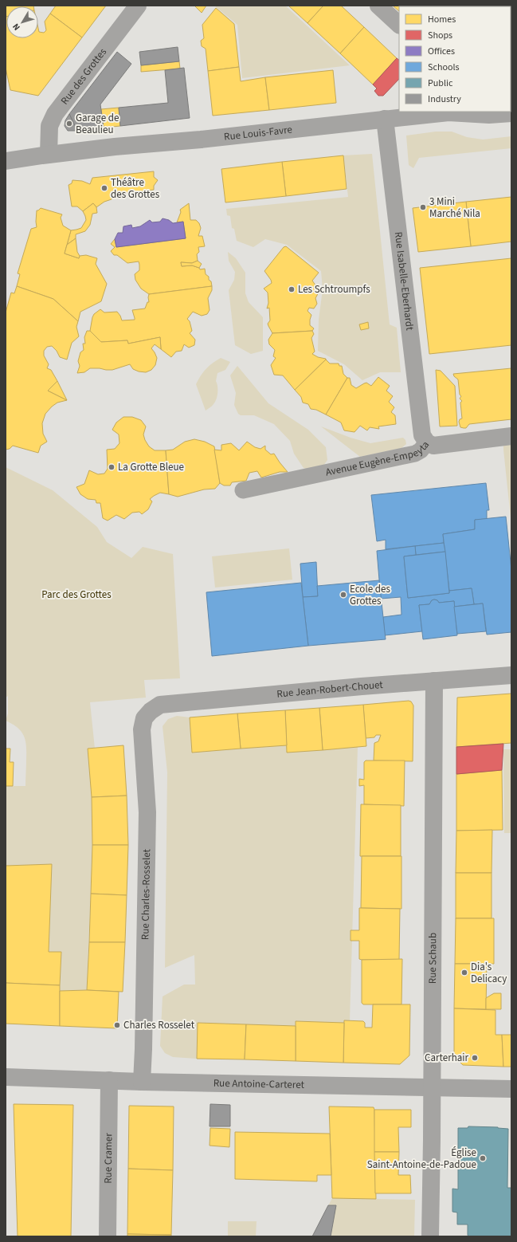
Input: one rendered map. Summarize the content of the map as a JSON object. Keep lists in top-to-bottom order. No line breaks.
{"streets":{"street":["Rue des Grottes","Rue Louis-Favre","Rue Isabelle-Eberhardt","Avenue Eugène-Empeyta","Rue Jean-Robert-Chouet","Rue Charles-Rosselet","Rue Schaub","Rue Antoine-Carteret","Rue Cramer"]},"crossings":[["Rue des Grottes","Rue Louis-Favre"],["Rue Louis-Favre","Rue Isabelle-Eberhardt"],["Rue Isabelle-Eberhardt","Avenue Eugène-Empeyta"],["Rue Jean-Robert-Chouet","Rue Charles-Rosselet"],["Rue Jean-Robert-Chouet","Rue Schaub"],["Rue Charles-Rosselet","Rue Antoine-Carteret"],["Rue Schaub","Rue Antoine-Carteret"],["Rue Antoine-Carteret","Rue Cramer"]],"parks":["Parc des Grottes"],"places":["Garage de Beaulieu","Théâtre des Grottes","3 Mini Marché Nila","Les Schtroumpfs","La Grotte Bleue","Ecole des Grottes","Dia's Delicacy","Charles Rosselet","Carterhair","Église Saint-Antoine-de-Padoue"],"legend":["Homes","Shops","Offices","Schools","Public","Industry"],"north":"bottom left"}
